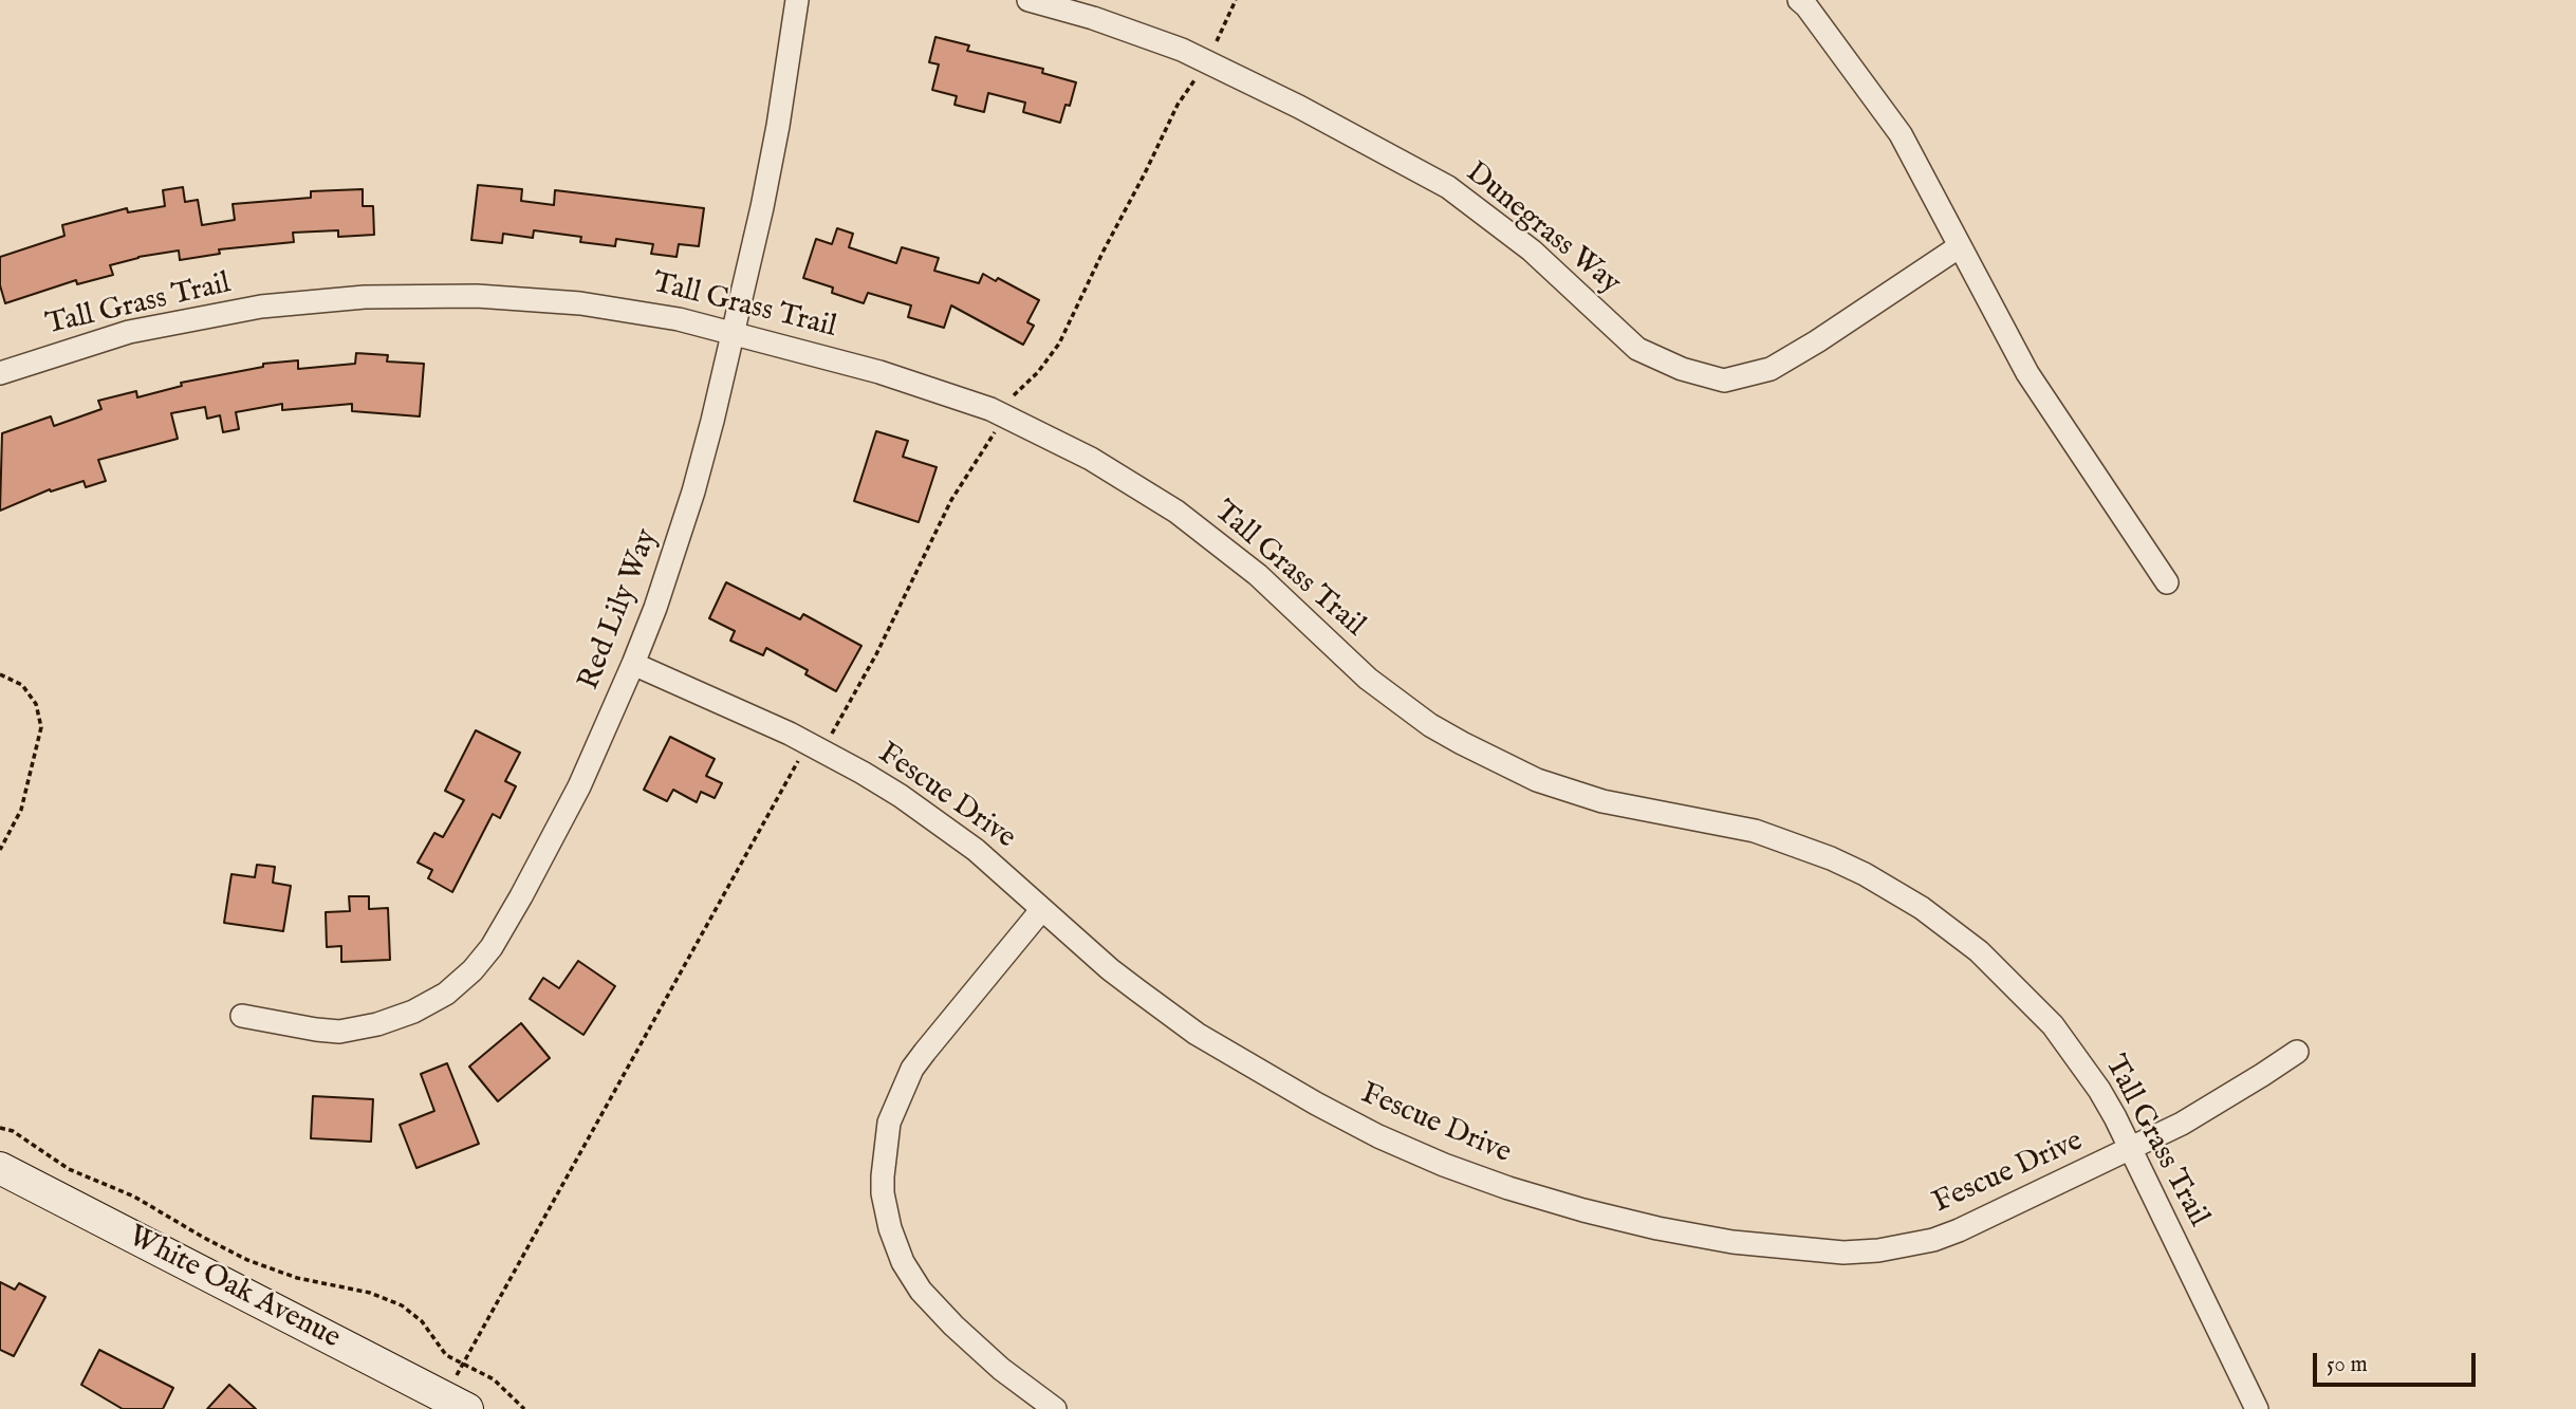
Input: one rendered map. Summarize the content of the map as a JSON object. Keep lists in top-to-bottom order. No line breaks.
{"streets":{"street":["Dunegrass Way","Tall Grass Trail","Red Lily Way","Fescue Drive","White Oak Avenue"]},"crossings":[["Tall Grass Trail","Red Lily Way"],["Tall Grass Trail","Fescue Drive"],["Red Lily Way","Fescue Drive"]],"scale_bar":"50 m"}
